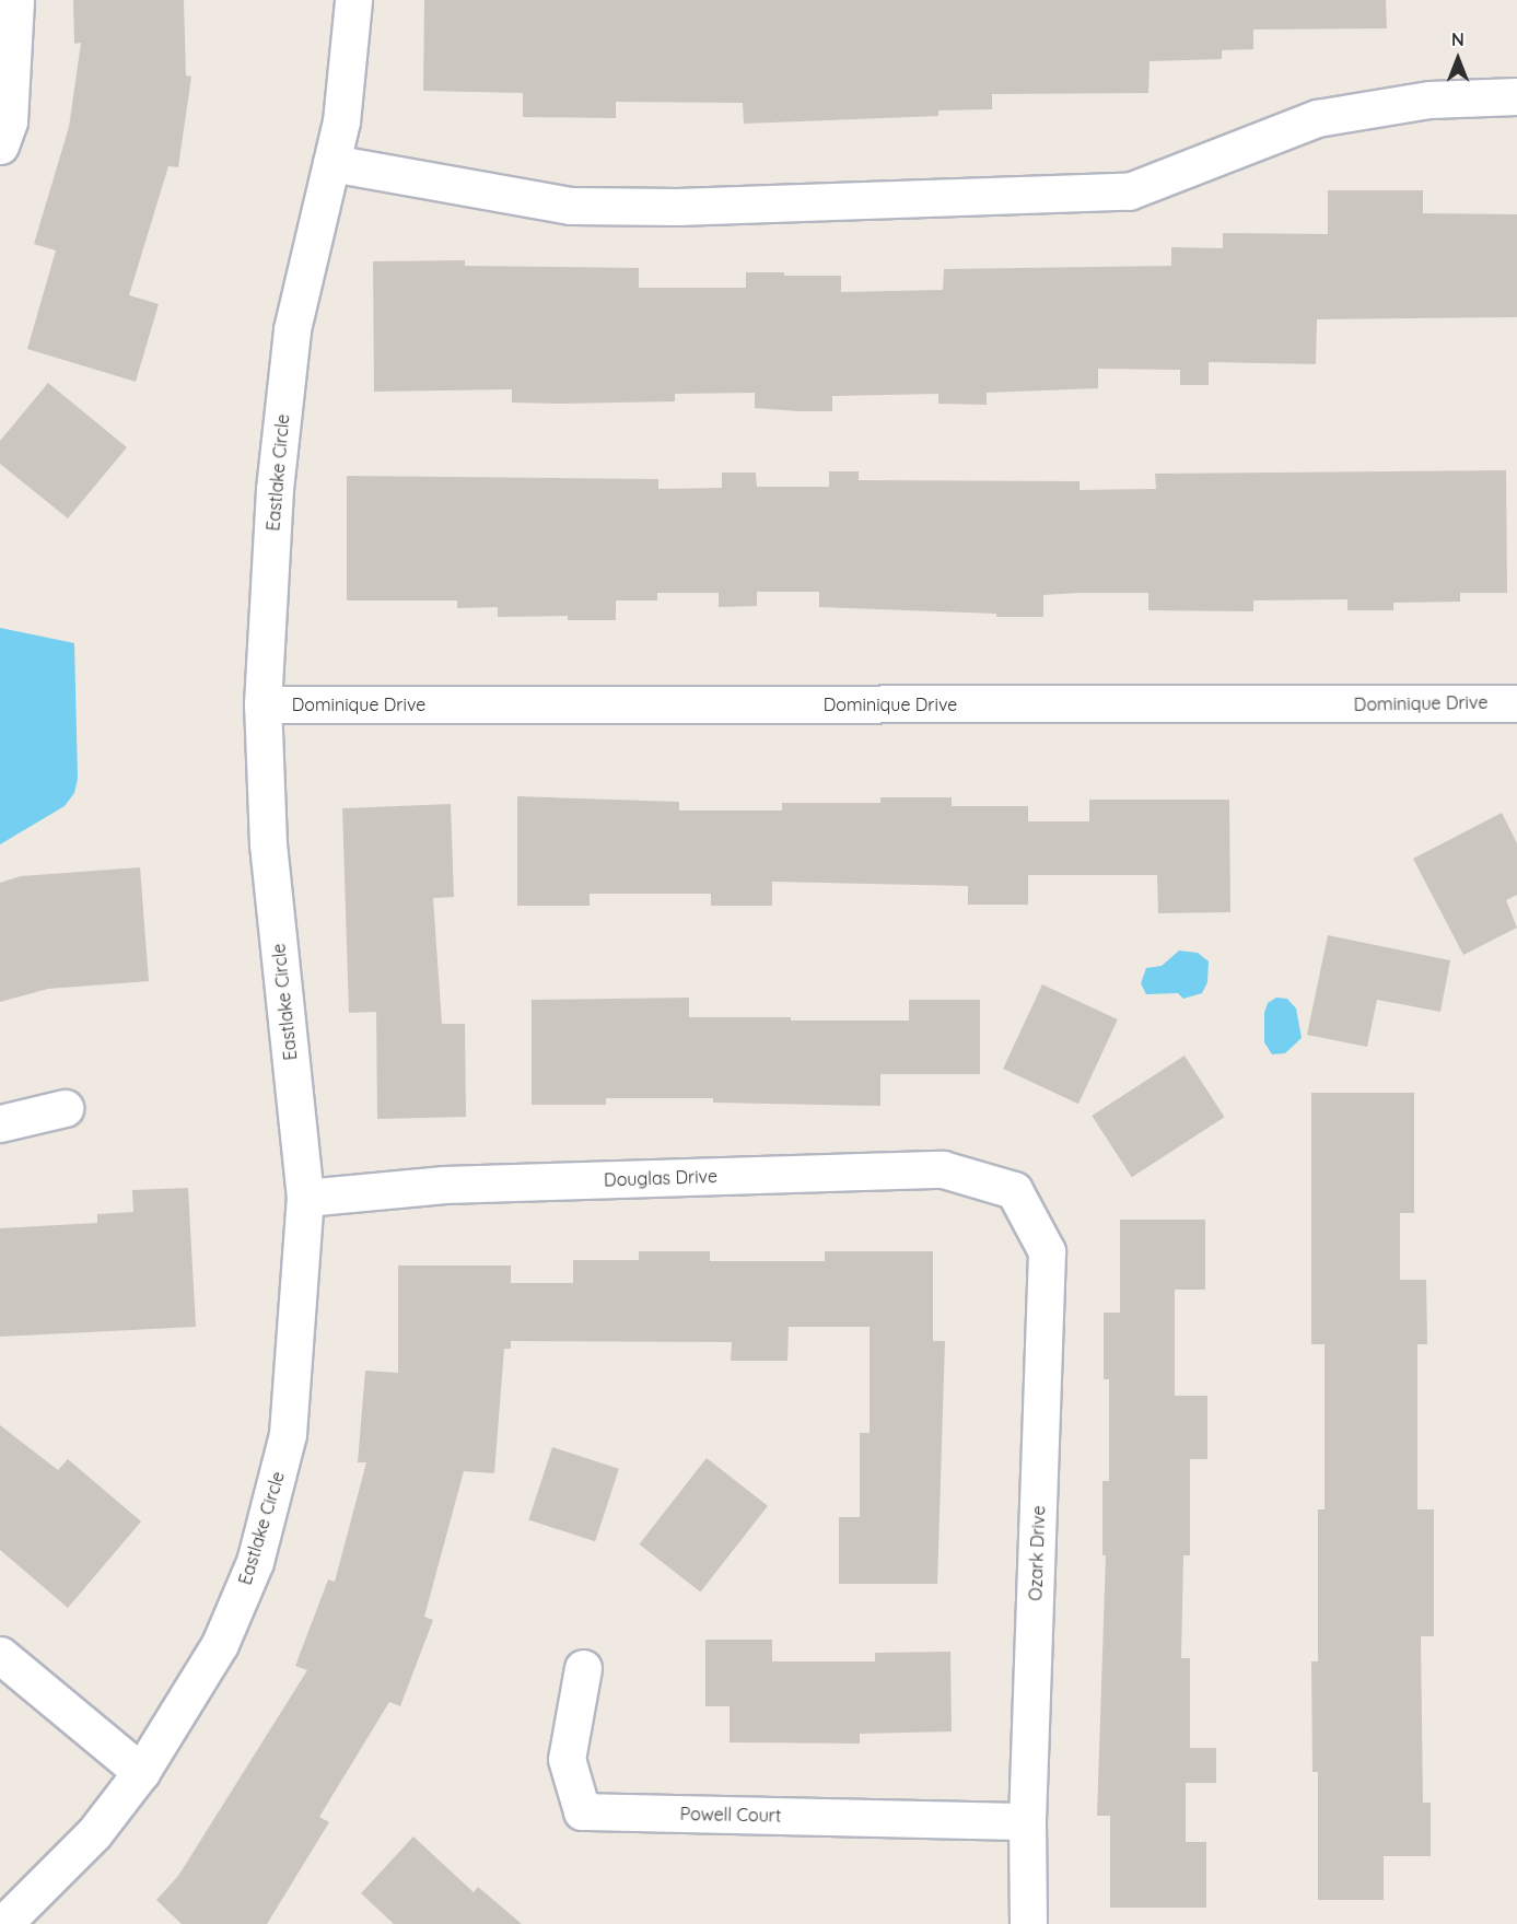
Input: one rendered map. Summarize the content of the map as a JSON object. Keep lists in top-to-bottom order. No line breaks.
{"streets":{"street":["Eastlake Circle","Dominique Drive","Douglas Drive","Ozark Drive","Powell Court"]},"crossings":[["Eastlake Circle","Dominique Drive"],["Eastlake Circle","Douglas Drive"],["Douglas Drive","Ozark Drive"],["Ozark Drive","Powell Court"]],"north":"top"}
